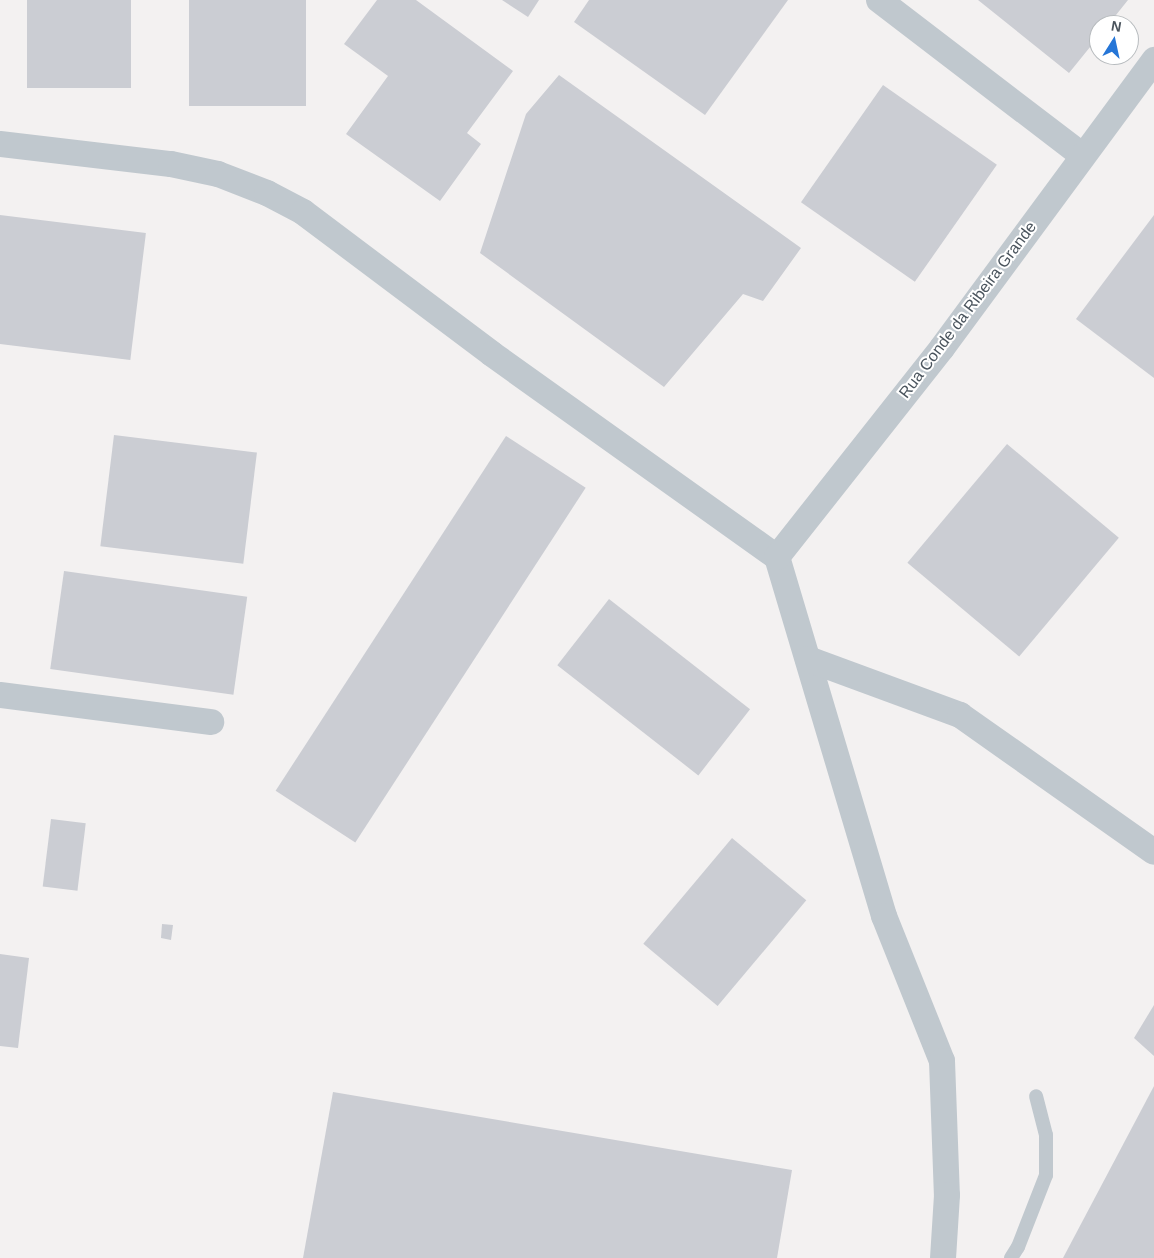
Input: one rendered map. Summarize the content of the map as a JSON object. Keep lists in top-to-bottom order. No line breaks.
{"streets":{"street":["Rua Conde da Ribeira Grande"]},"north":"top"}
